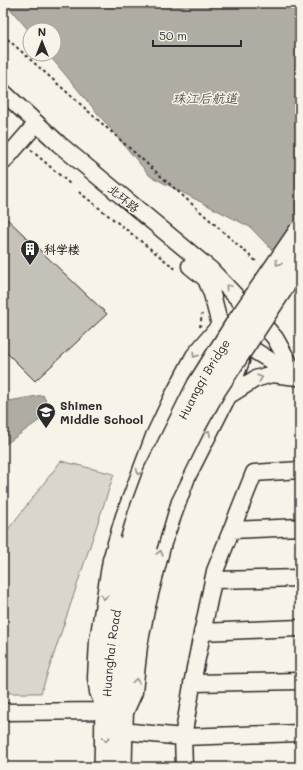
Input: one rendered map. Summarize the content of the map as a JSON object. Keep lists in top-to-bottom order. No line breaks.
{"streets":{"main road":["Huangqi Bridge","Huanghai Road"],"street":["北环路"]},"crossings":[["Huangqi Bridge","Huanghai Road"]],"water":["珠江后航道"],"places":{"building":["科学楼"],"school or university":["Shimen Middle School"]},"scale_bar":"50 m","north":"top"}
